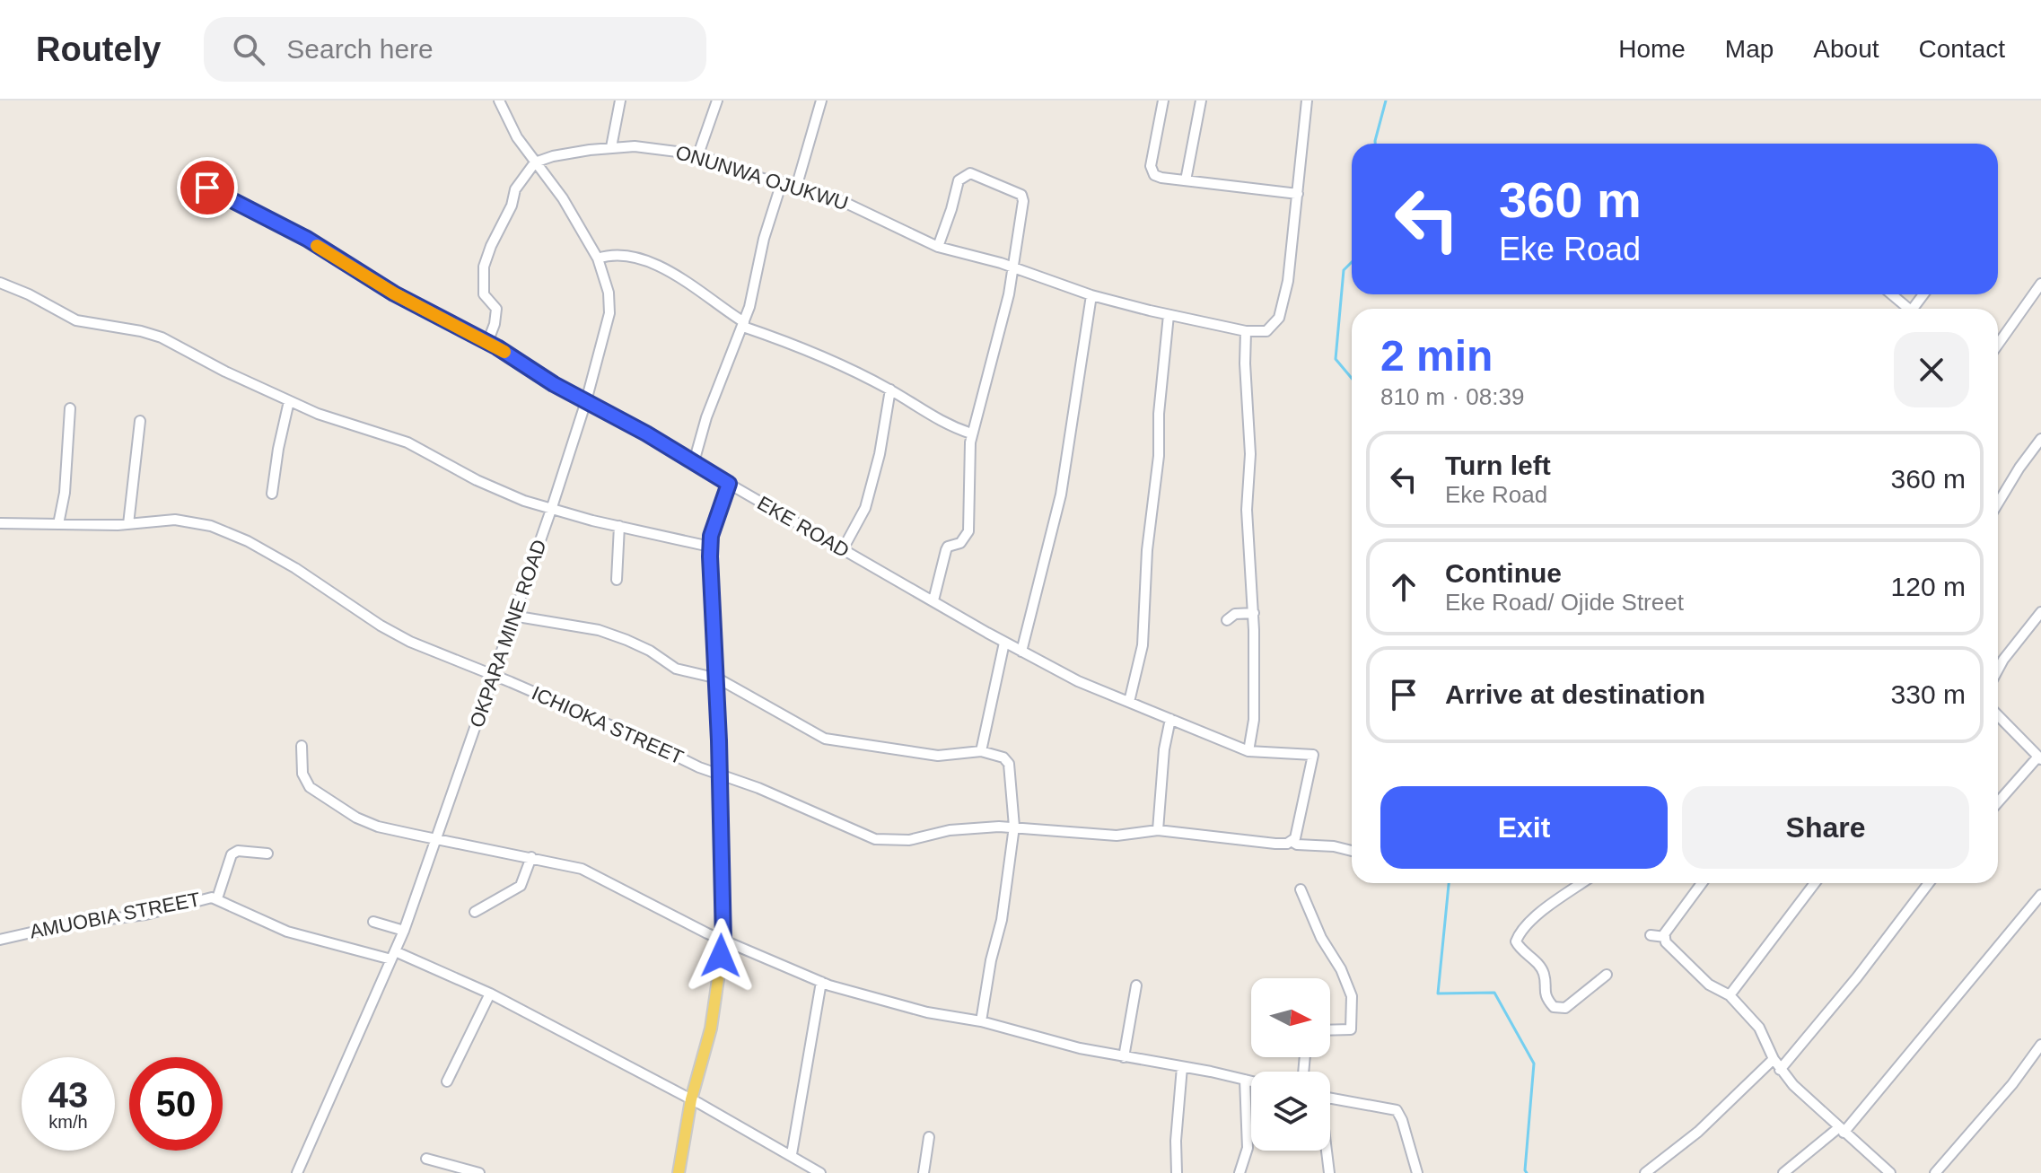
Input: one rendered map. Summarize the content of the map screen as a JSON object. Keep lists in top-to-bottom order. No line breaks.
{"streets":{"street":["ONUNWA OJUKWU","EKE ROAD","OKPARA MINE ROAD","ICHIOKA STREET","AMUOBIA STREET"]},"crossings":[["ONUNWA OJUKWU","OKPARA MINE ROAD"],["EKE ROAD","OKPARA MINE ROAD"],["EKE ROAD","ICHIOKA STREET"],["OKPARA MINE ROAD","ICHIOKA STREET"],["OKPARA MINE ROAD","AMUOBIA STREET"]],"north":"right","page":{"header":"Routely","search":"Search here","nav":["Home","Map","About","Contact"],"turn":["360 m","Eke Road"],"heading":["2 min","810 m · 08:39"],"list":[{"name":"Turn left","note":"Eke Road","value":"360 m"},{"name":"Continue","note":"Eke Road/ Ojide Street","value":"120 m"},{"name":"Arrive at destination","value":"330 m"}],"buttons":["Exit","Share"],"speed":"43 km/h","limit":"50"}}
